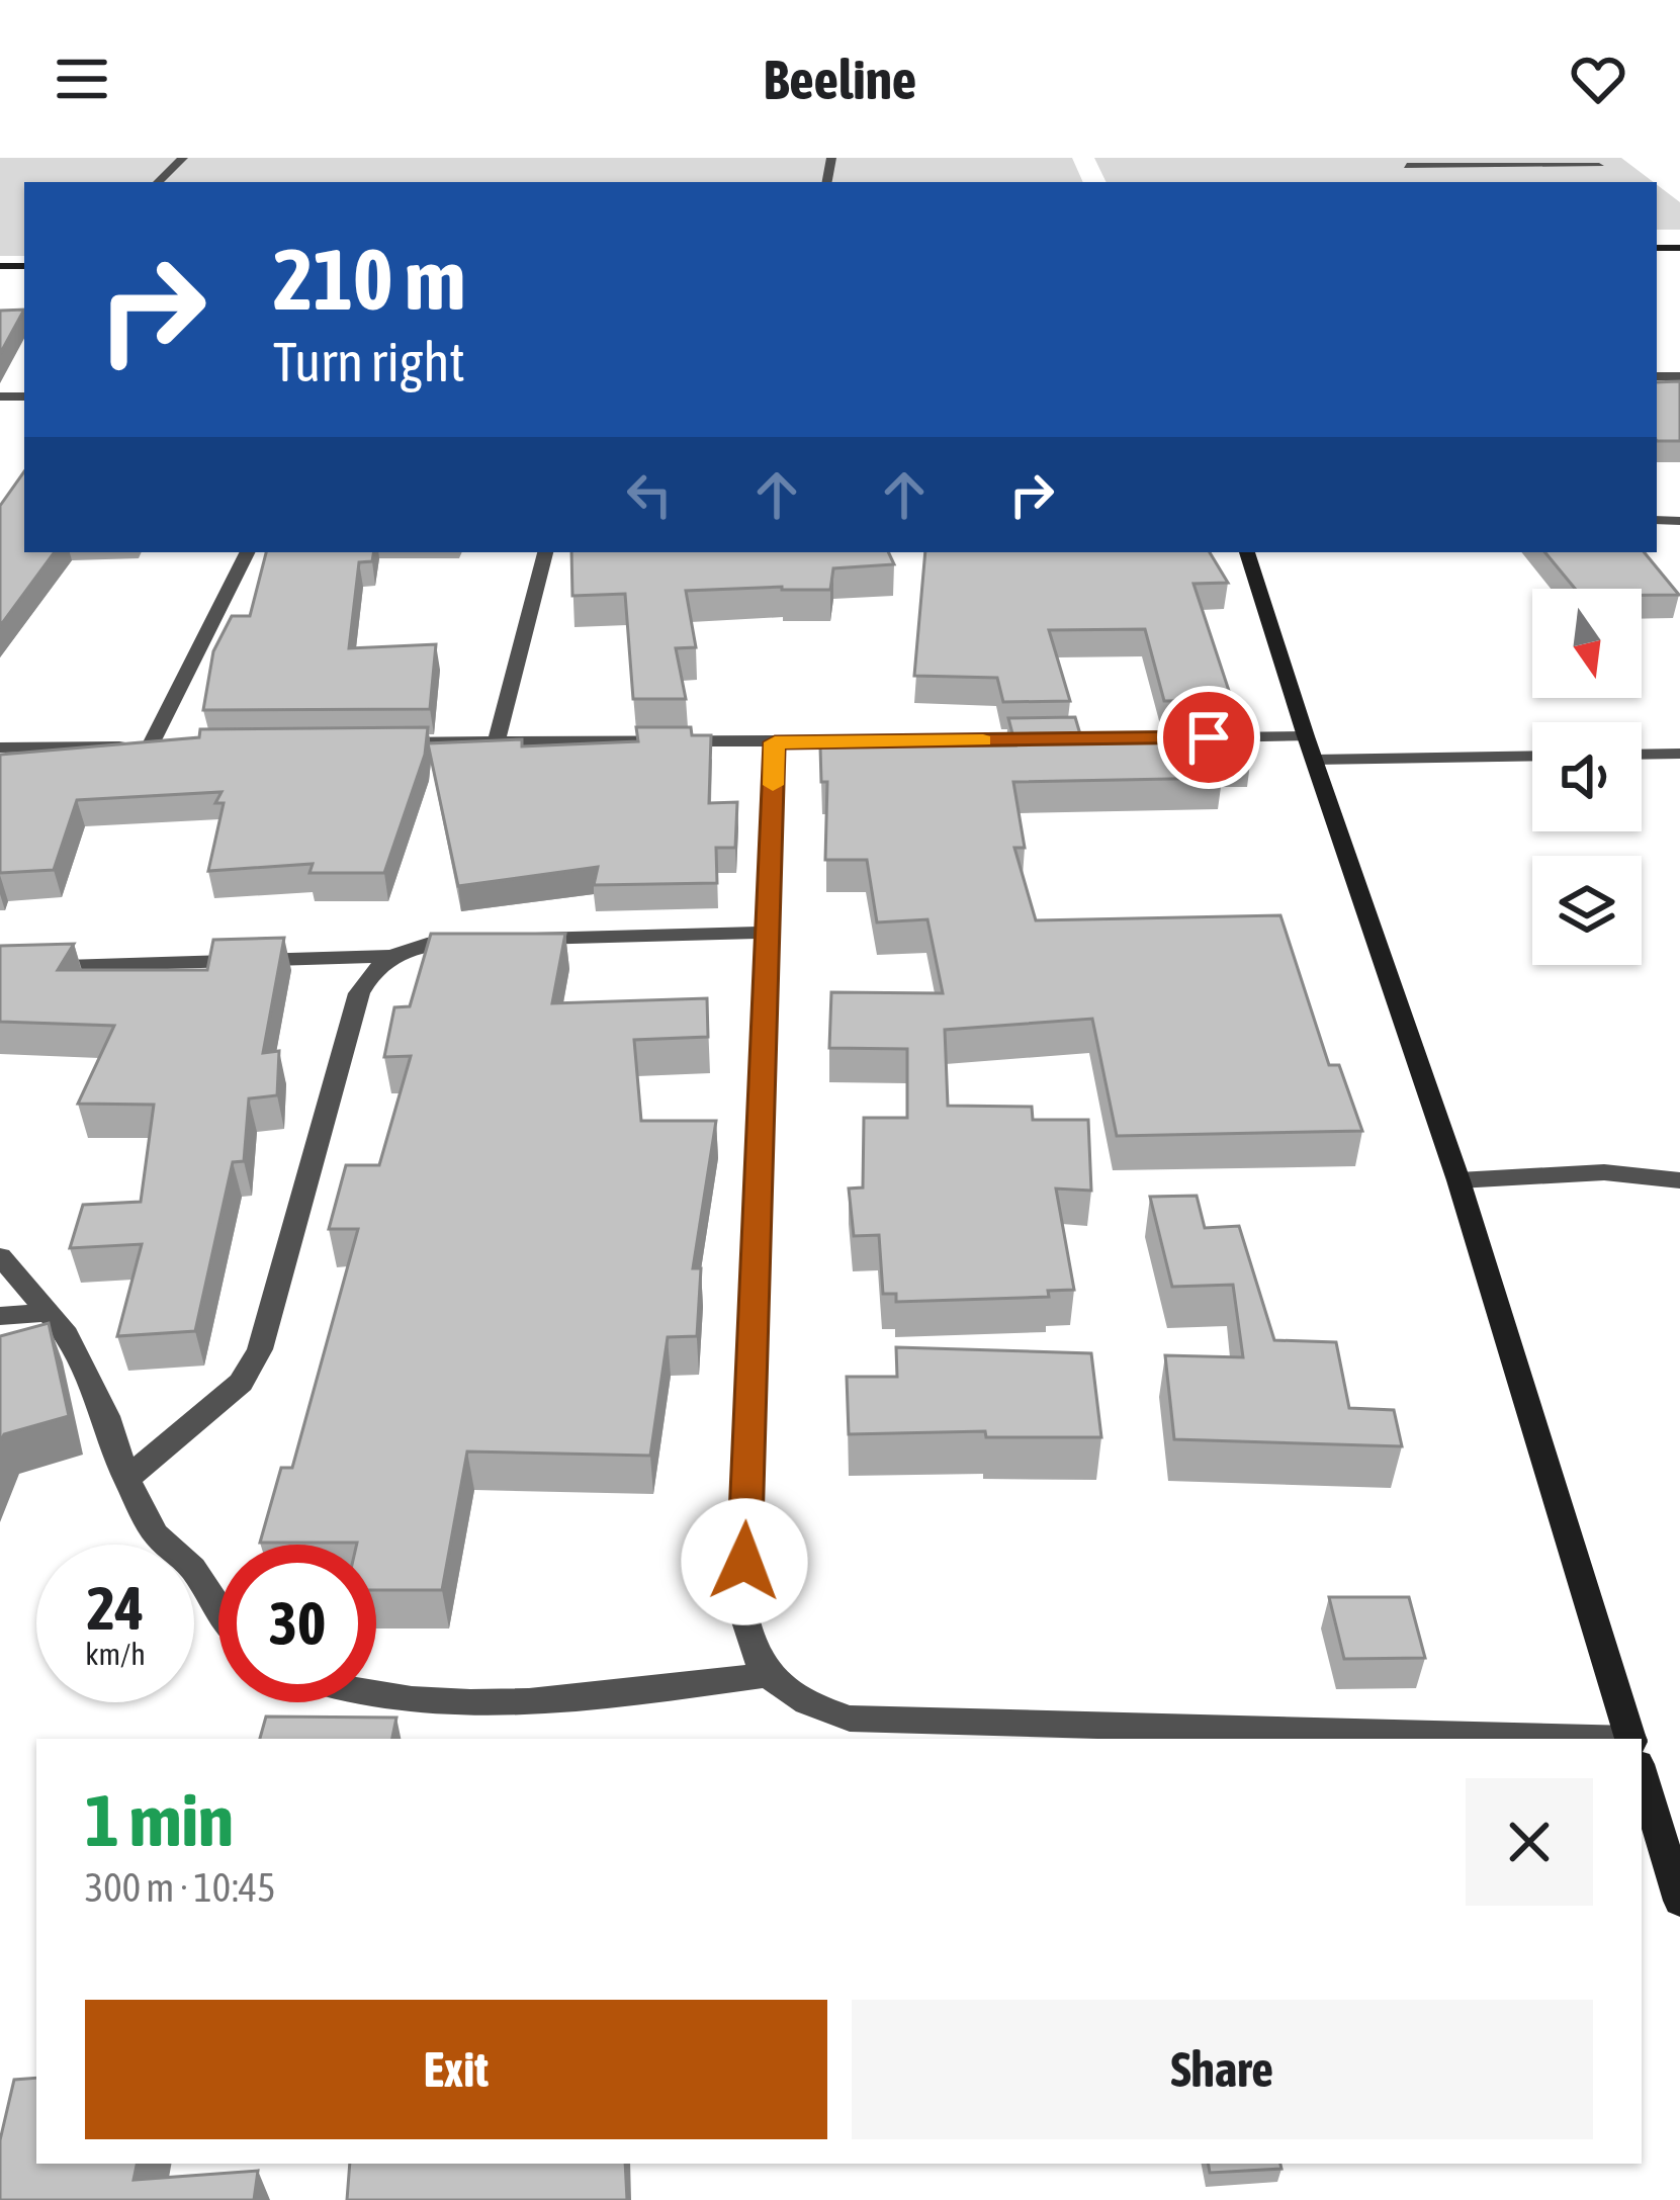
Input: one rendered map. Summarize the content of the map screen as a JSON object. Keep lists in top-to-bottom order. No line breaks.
{"north":"bottom","page":{"header":"Beeline","turn":["210 m","Turn right"],"speed":"24 km/h","limit":"30","heading":["1 min","300 m · 10:45"],"buttons":["Exit","Share"]}}
